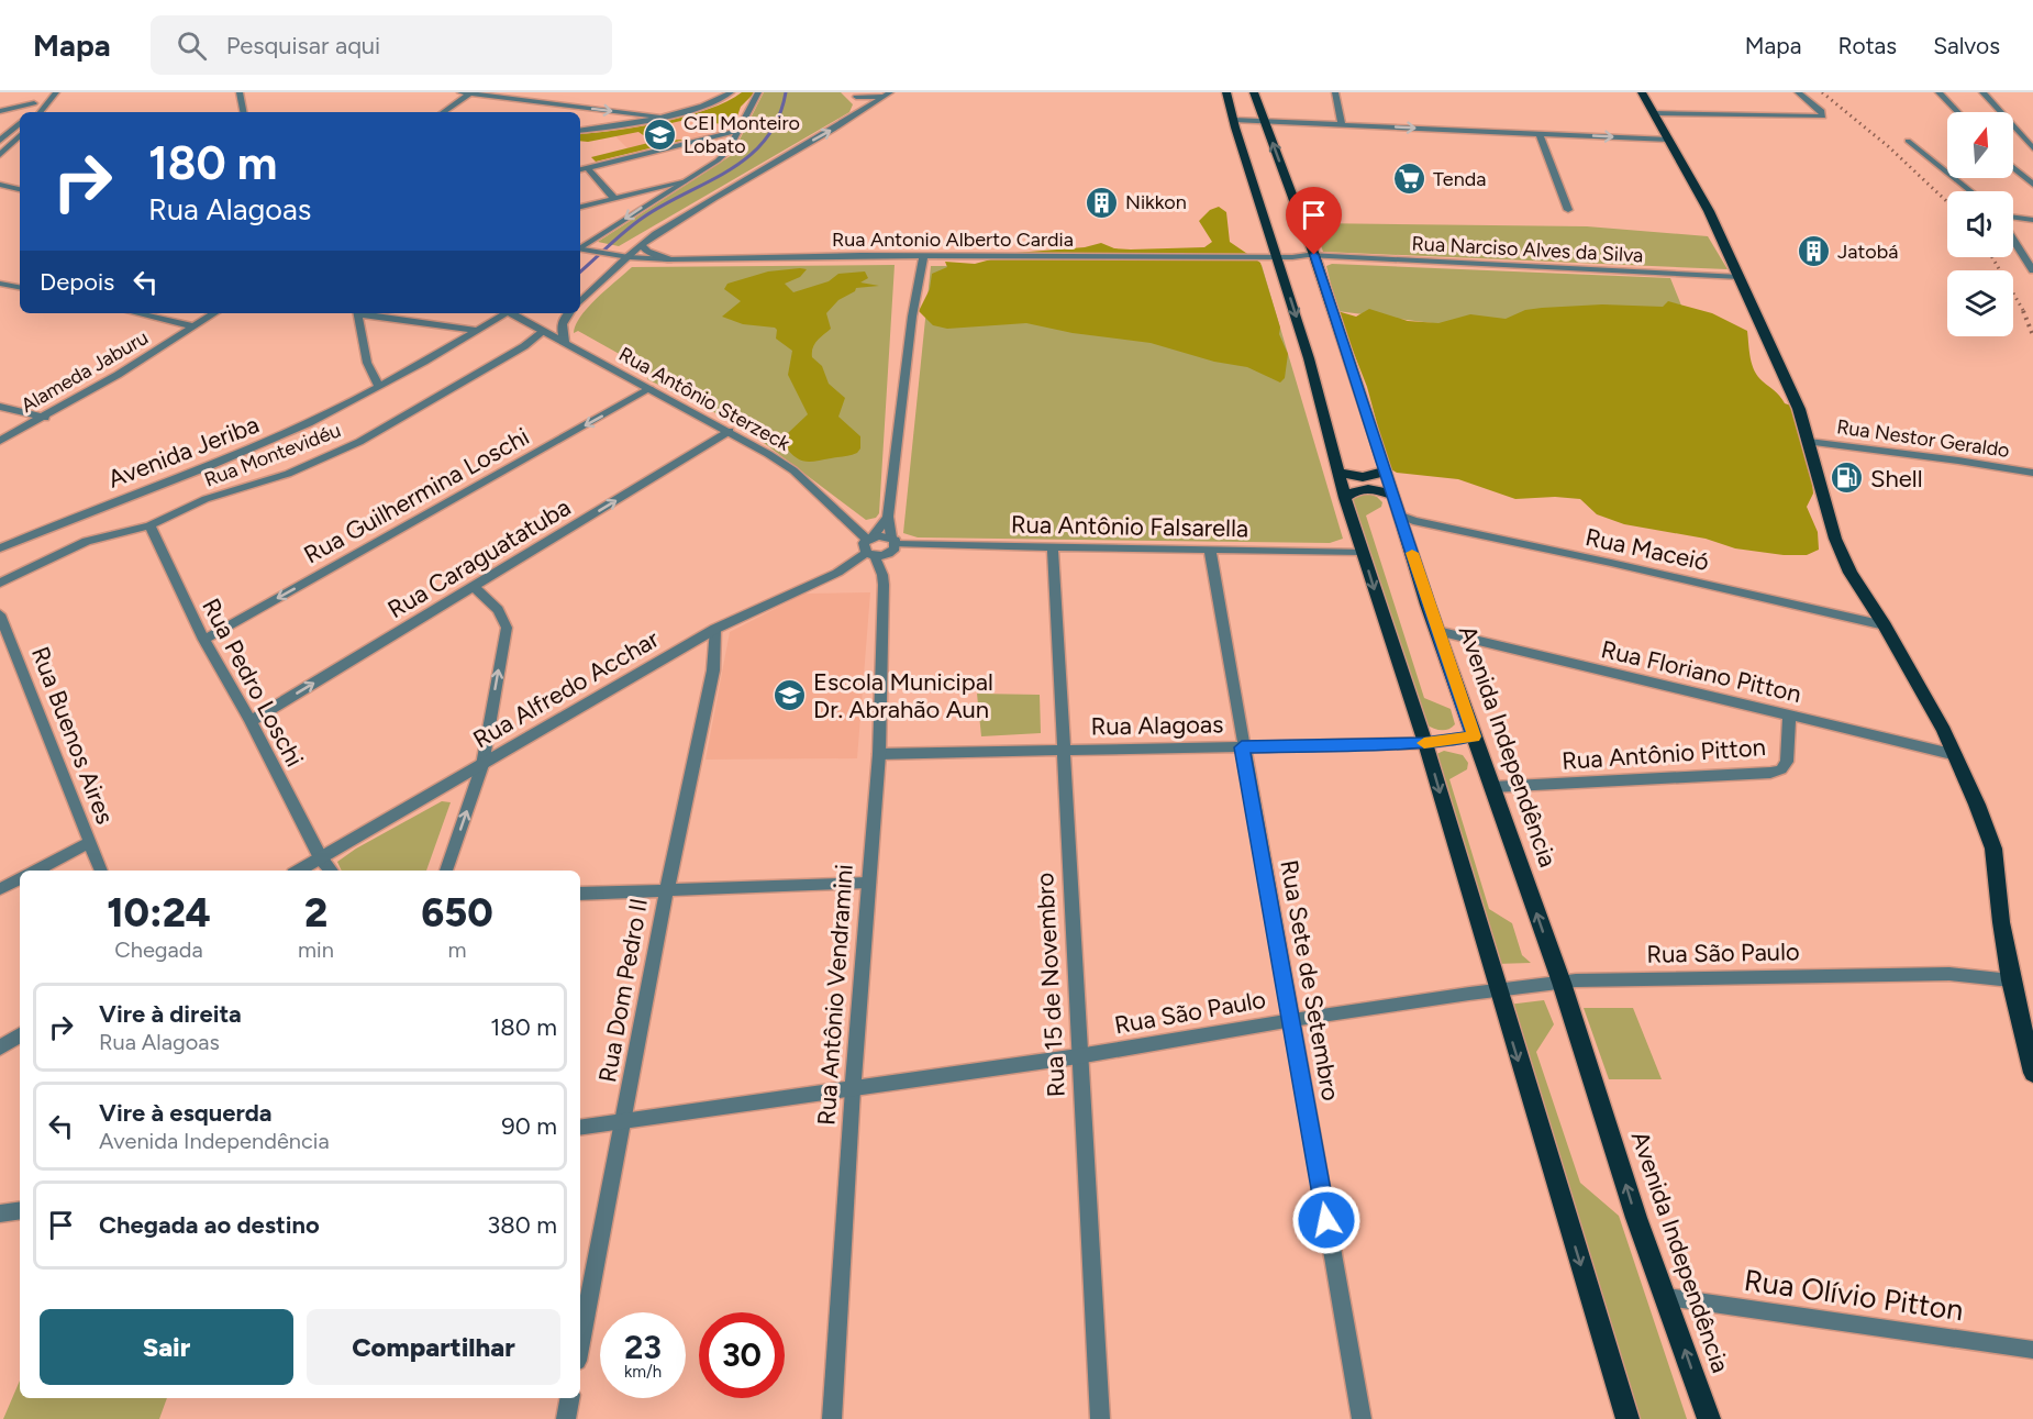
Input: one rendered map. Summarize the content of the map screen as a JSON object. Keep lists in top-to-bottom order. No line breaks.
{"streets":{"main road":["Avenida Independência"],"street":["Rua Antonio Alberto Cardia","Rua Narciso Alves da Silva","Alameda Jaburu","Rua Antônio Sterzeck","Rua Nestor Geraldo","Avenida Jeriba","Rua Montevidéu","Rua Guilhermina Loschi","Rua Antônio Falsarella","Rua Maceió","Rua Caraguatatuba","Rua Floriano Pitton","Rua Pedro Loschi","Rua Alfredo Acchar","Rua Alagoas","Rua Buenos Aires","Rua Antônio Pitton","Rua São Paulo","Rua Sete de Setembro","Rua 15 de Novembro","Rua Dom Pedro II","Rua Antônio Vendramini","Rua Olívio Pitton"]},"crossings":[["Rua Antonio Alberto Cardia","Rua Narciso Alves da Silva"],["Rua Narciso Alves da Silva","Avenida Independência"],["Rua Antônio Sterzeck","Rua Montevidéu"],["Rua Antônio Sterzeck","Rua Guilhermina Loschi"],["Rua Antônio Sterzeck","Rua Caraguatatuba"],["Rua Antônio Sterzeck","Rua Alfredo Acchar"],["Rua Antônio Sterzeck","Rua Antônio Vendramini"],["Rua Montevidéu","Rua Pedro Loschi"],["Rua Guilhermina Loschi","Rua Pedro Loschi"],["Rua Antônio Falsarella","Rua Sete de Setembro"],["Rua Antônio Falsarella","Rua 15 de Novembro"],["Rua Antônio Falsarella","Rua Antônio Vendramini"],["Rua Maceió","Avenida Independência"],["Rua Caraguatatuba","Rua Pedro Loschi"],["Rua Floriano Pitton","Avenida Independência"],["Rua Floriano Pitton","Rua Antônio Pitton"],["Rua Pedro Loschi","Rua Alfredo Acchar"],["Rua Alfredo Acchar","Rua Dom Pedro II"],["Rua Alfredo Acchar","Rua Antônio Vendramini"],["Rua Alagoas","Avenida Independência"],["Rua Alagoas","Rua Sete de Setembro"],["Rua Alagoas","Rua 15 de Novembro"],["Rua Alagoas","Rua Antônio Vendramini"],["Avenida Independência","Rua Antônio Pitton"],["Avenida Independência","Rua São Paulo"],["Avenida Independência","Rua Olívio Pitton"],["Rua São Paulo","Rua Sete de Setembro"],["Rua São Paulo","Rua 15 de Novembro"],["Rua São Paulo","Rua Dom Pedro II"],["Rua São Paulo","Rua Antônio Vendramini"]],"one_way":["Rua Guilhermina Loschi","Rua Caraguatatuba"],"places":{"school or university":["CEI Monteiro Lobato","Escola Municipal Dr. Abrahão Aun"],"supermarket":["Tenda"],"building":["Nikkon","Jatobá"],"fuel station":["Shell"]},"north":"top","page":{"header":"Mapa","search":"Pesquisar aqui","nav":["Mapa","Rotas","Salvos"],"turn":["180 m","Rua Alagoas"],"then":"Depois","eta":["10:24","Chegada","2","min","650","m"],"list":[{"name":"Vire à direita","note":"Rua Alagoas","value":"180 m"},{"name":"Vire à esquerda","note":"Avenida Independência","value":"90 m"},{"name":"Chegada ao destino","value":"380 m"}],"buttons":["Sair","Compartilhar"],"speed":"23 km/h","limit":"30"}}
